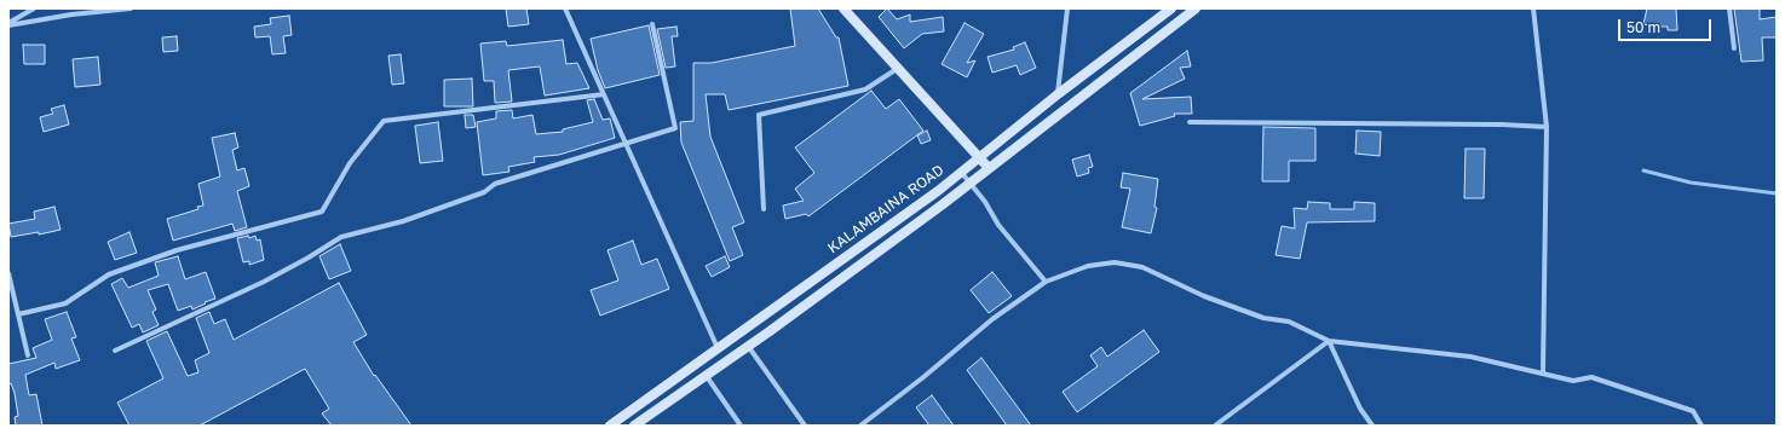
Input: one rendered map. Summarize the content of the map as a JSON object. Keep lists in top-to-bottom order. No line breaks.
{"streets":{"main road":["KALAMBAINA ROAD"]},"scale_bar":"50 m"}
